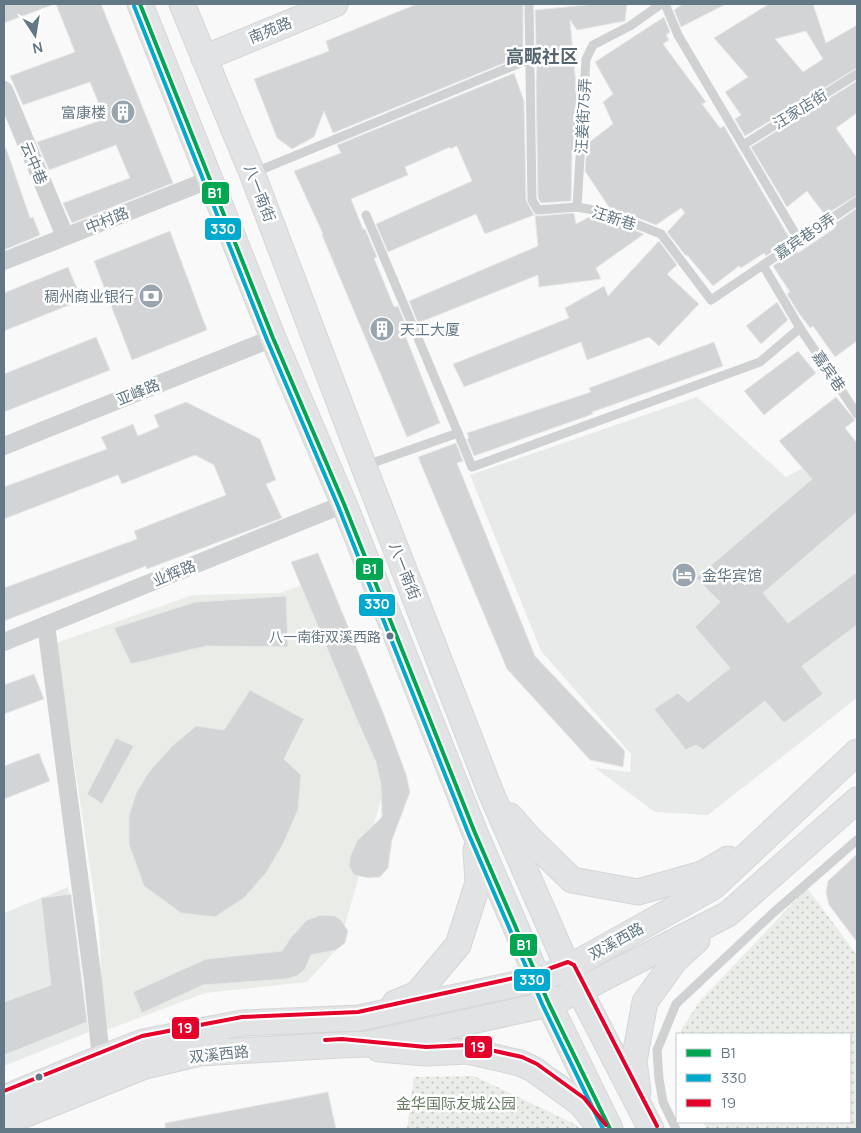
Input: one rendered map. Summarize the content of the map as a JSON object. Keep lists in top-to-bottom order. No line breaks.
{"streets":{"main road":["南苑路","八一南街","双溪西路"],"street":["云中巷","中村路","亚峰路","业辉路"],"lane":["汪家店街","汪姜街75弄","汪新巷","嘉宾巷9弄","嘉宾巷"]},"crossings":[["南苑路","八一南街"],["汪姜街75弄","汪新巷"],["云中巷","中村路"],["八一南街","双溪西路"],["汪新巷","嘉宾巷9弄"],["嘉宾巷9弄","嘉宾巷"]],"districts":["高畈社区"],"parks":["金华国际友城公园"],"places":{"building":["富康楼","天工大厦"],"bank":["稠州商业银行"],"hotel":["金华宾馆"],"other":["八一南街双溪西路"]},"lines":["transit line B1","transit line 330","transit line 19"],"legend":["B1","330","19"],"north":"bottom"}
